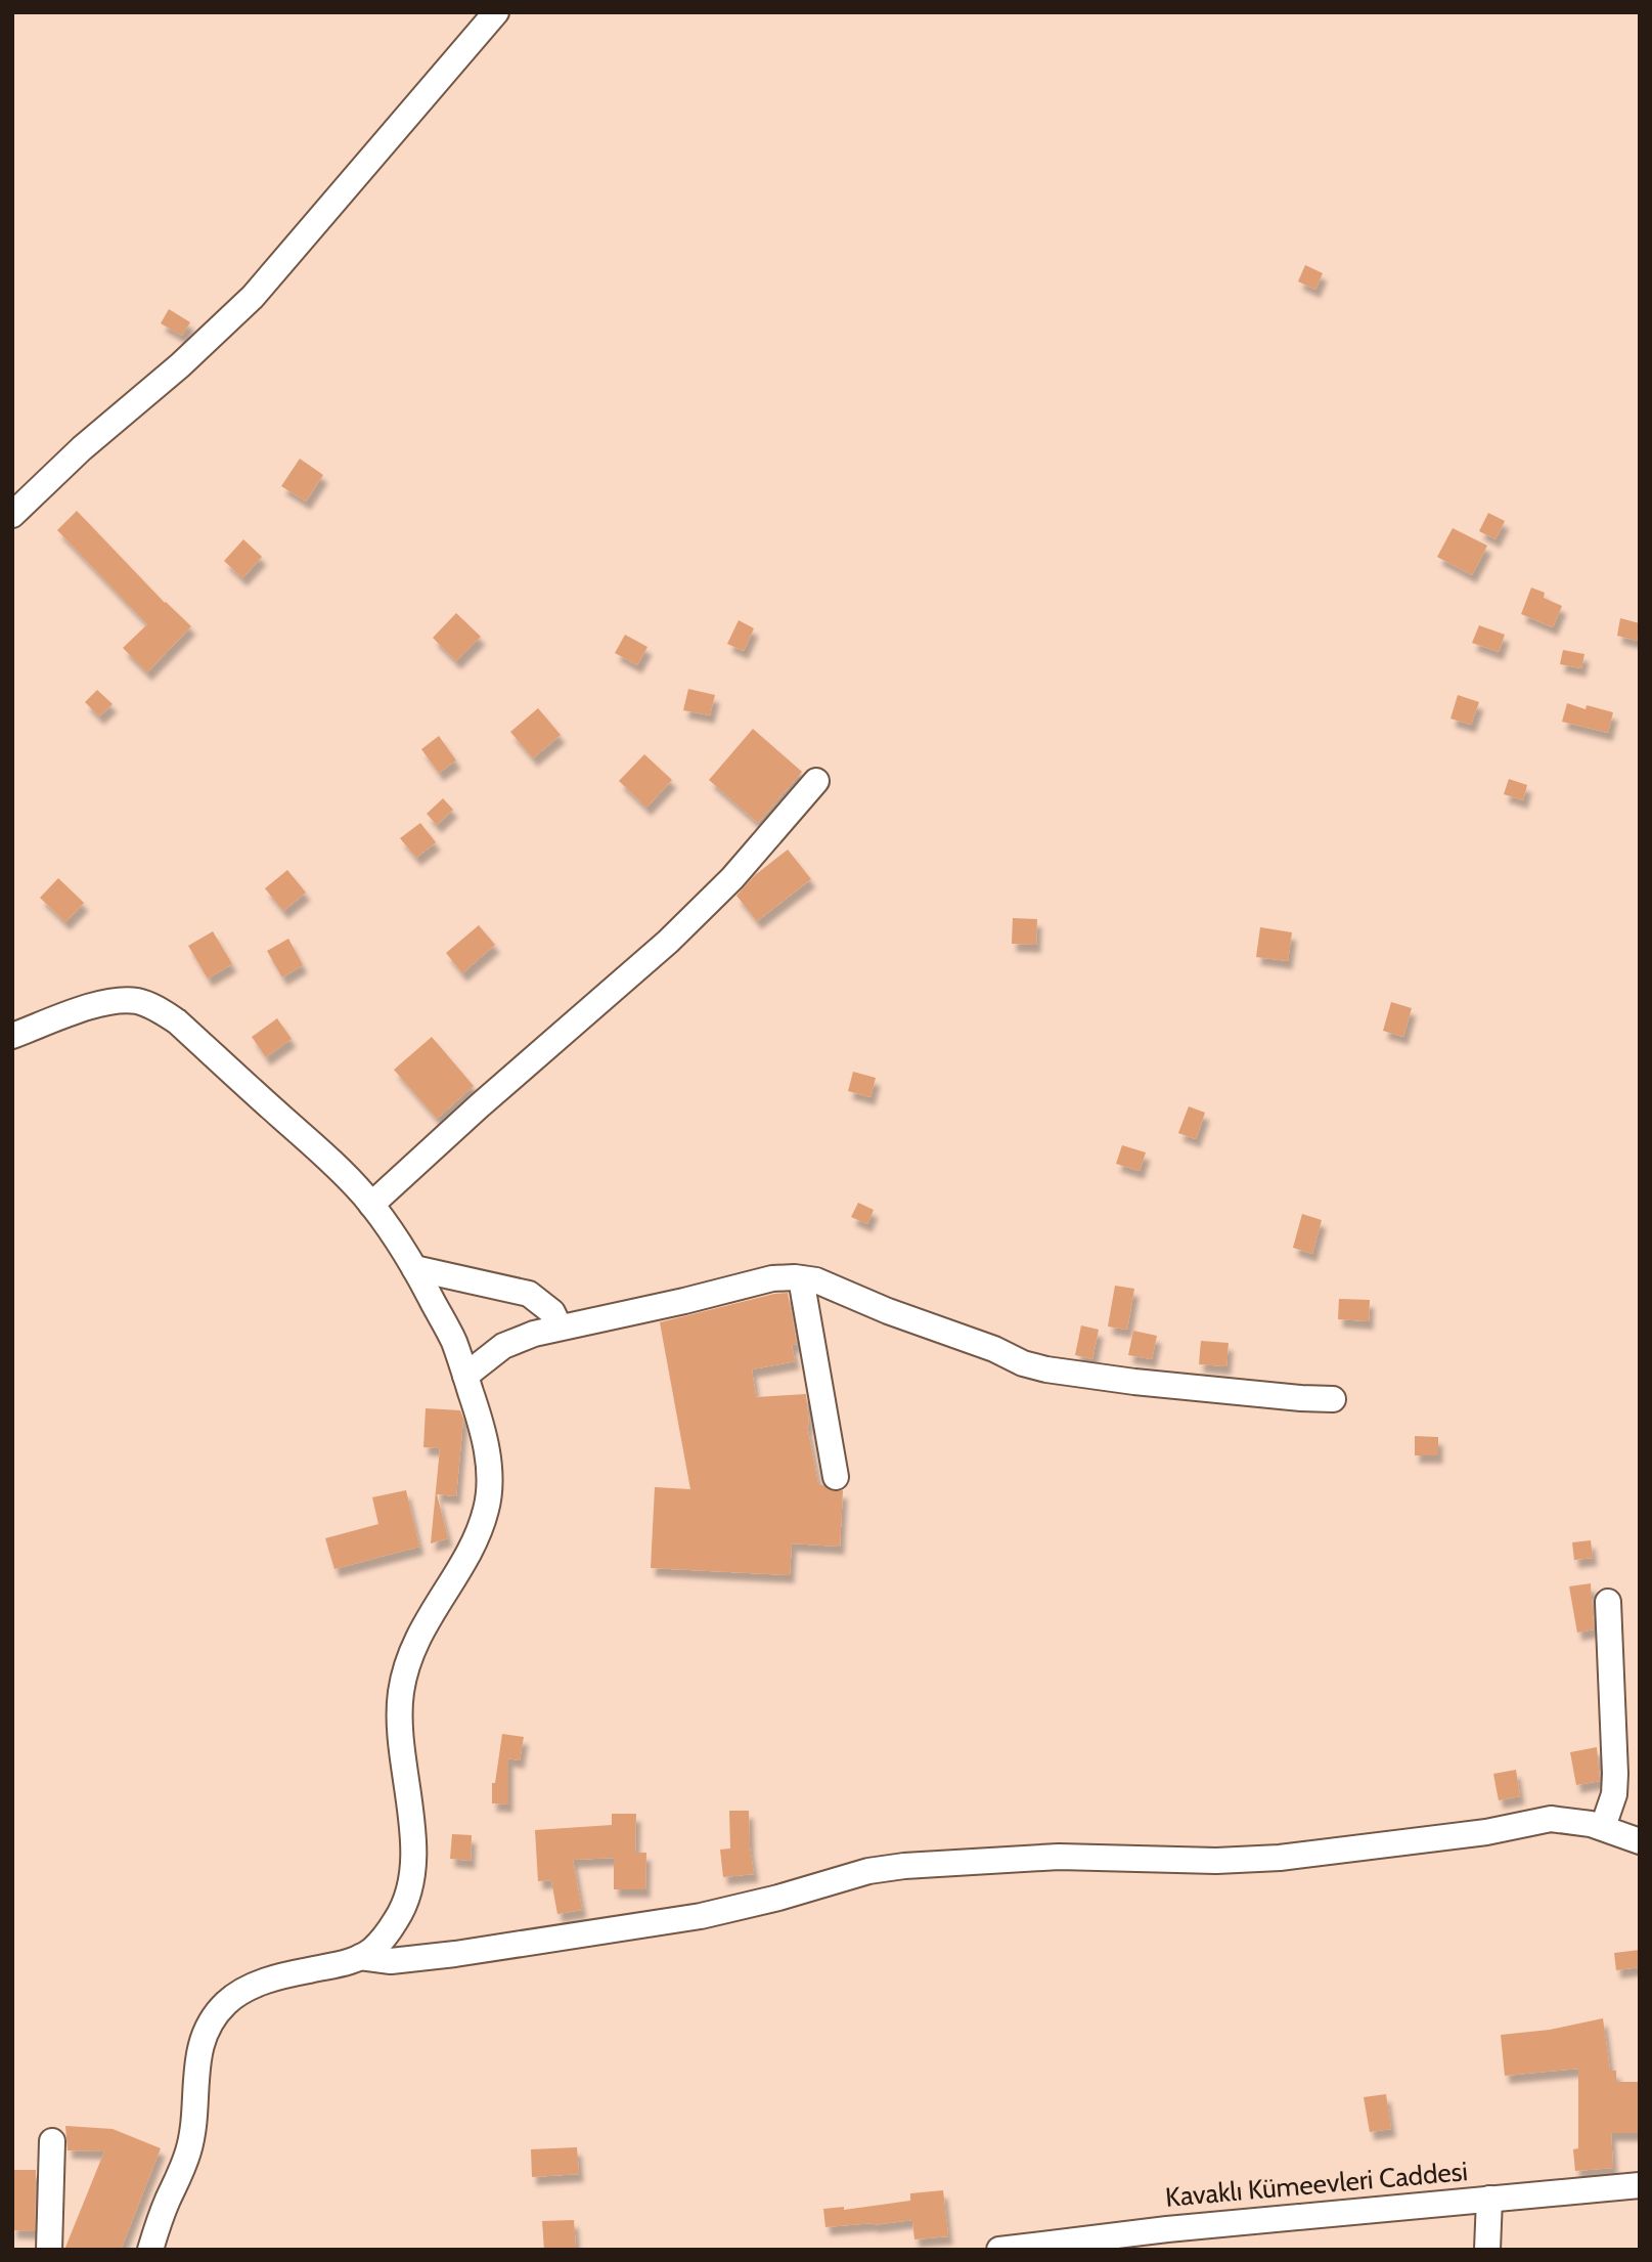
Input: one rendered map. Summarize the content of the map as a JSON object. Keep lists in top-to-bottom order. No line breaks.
{"streets":{"street":["Kavaklı Kümeevleri Caddesi"]}}
